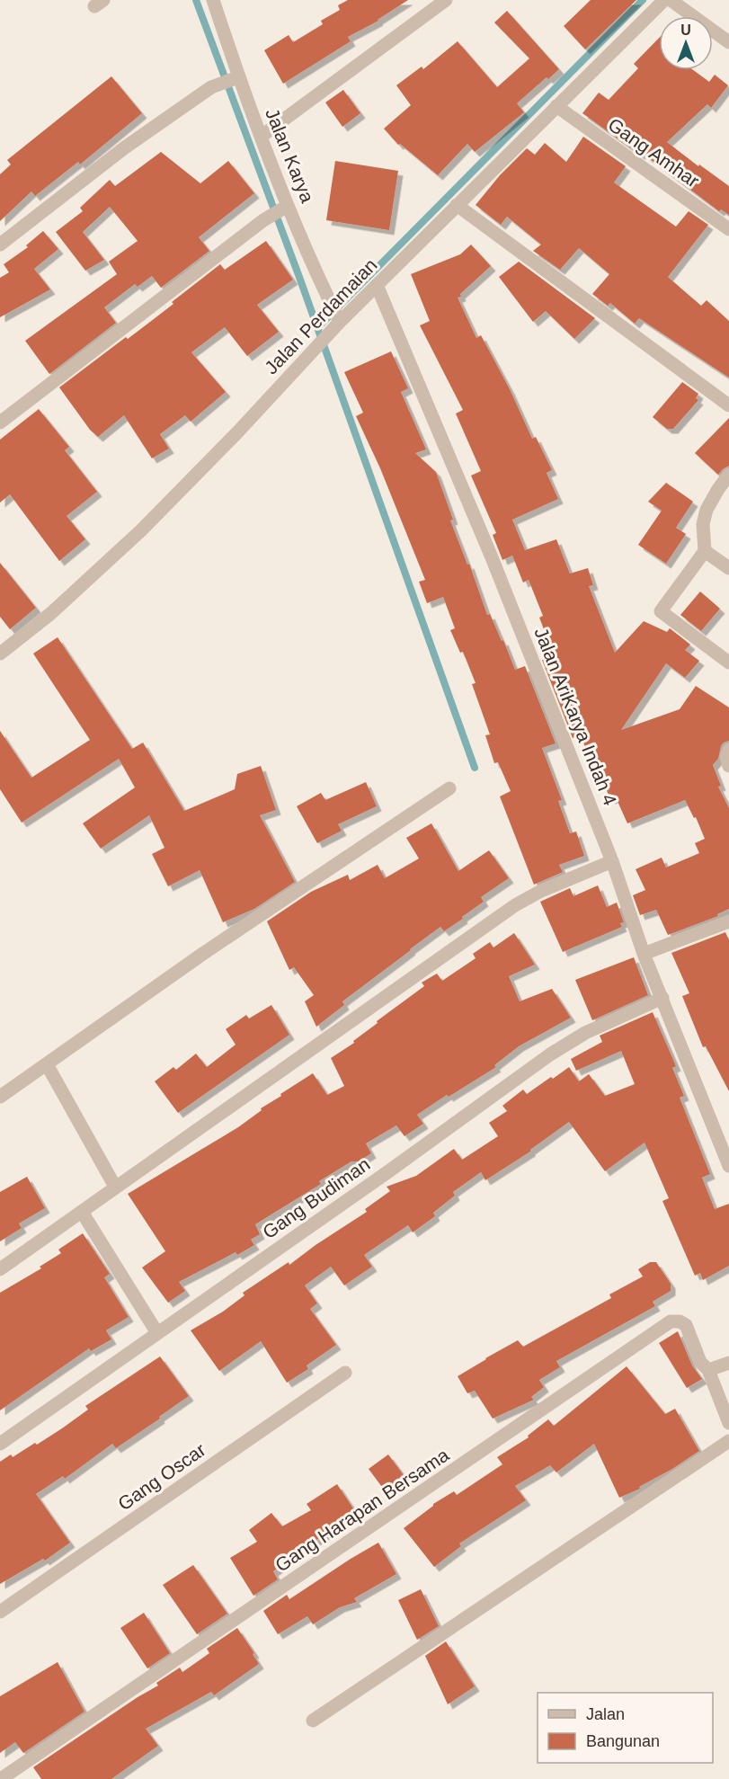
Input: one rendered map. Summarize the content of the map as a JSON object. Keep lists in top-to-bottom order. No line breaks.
{"streets":{"street":["Gang Amhar","Jalan Karya","Jalan Perdamaian","Jalan AriKarya Indah 4","Gang Budiman","Gang Oscar","Gang Harapan Bersama"]},"crossings":[["Gang Amhar","Jalan Perdamaian"],["Jalan Karya","Jalan Perdamaian"],["Jalan Perdamaian","Jalan AriKarya Indah 4"],["Jalan AriKarya Indah 4","Gang Budiman"]],"legend":["Jalan","Bangunan"],"north":"top"}
